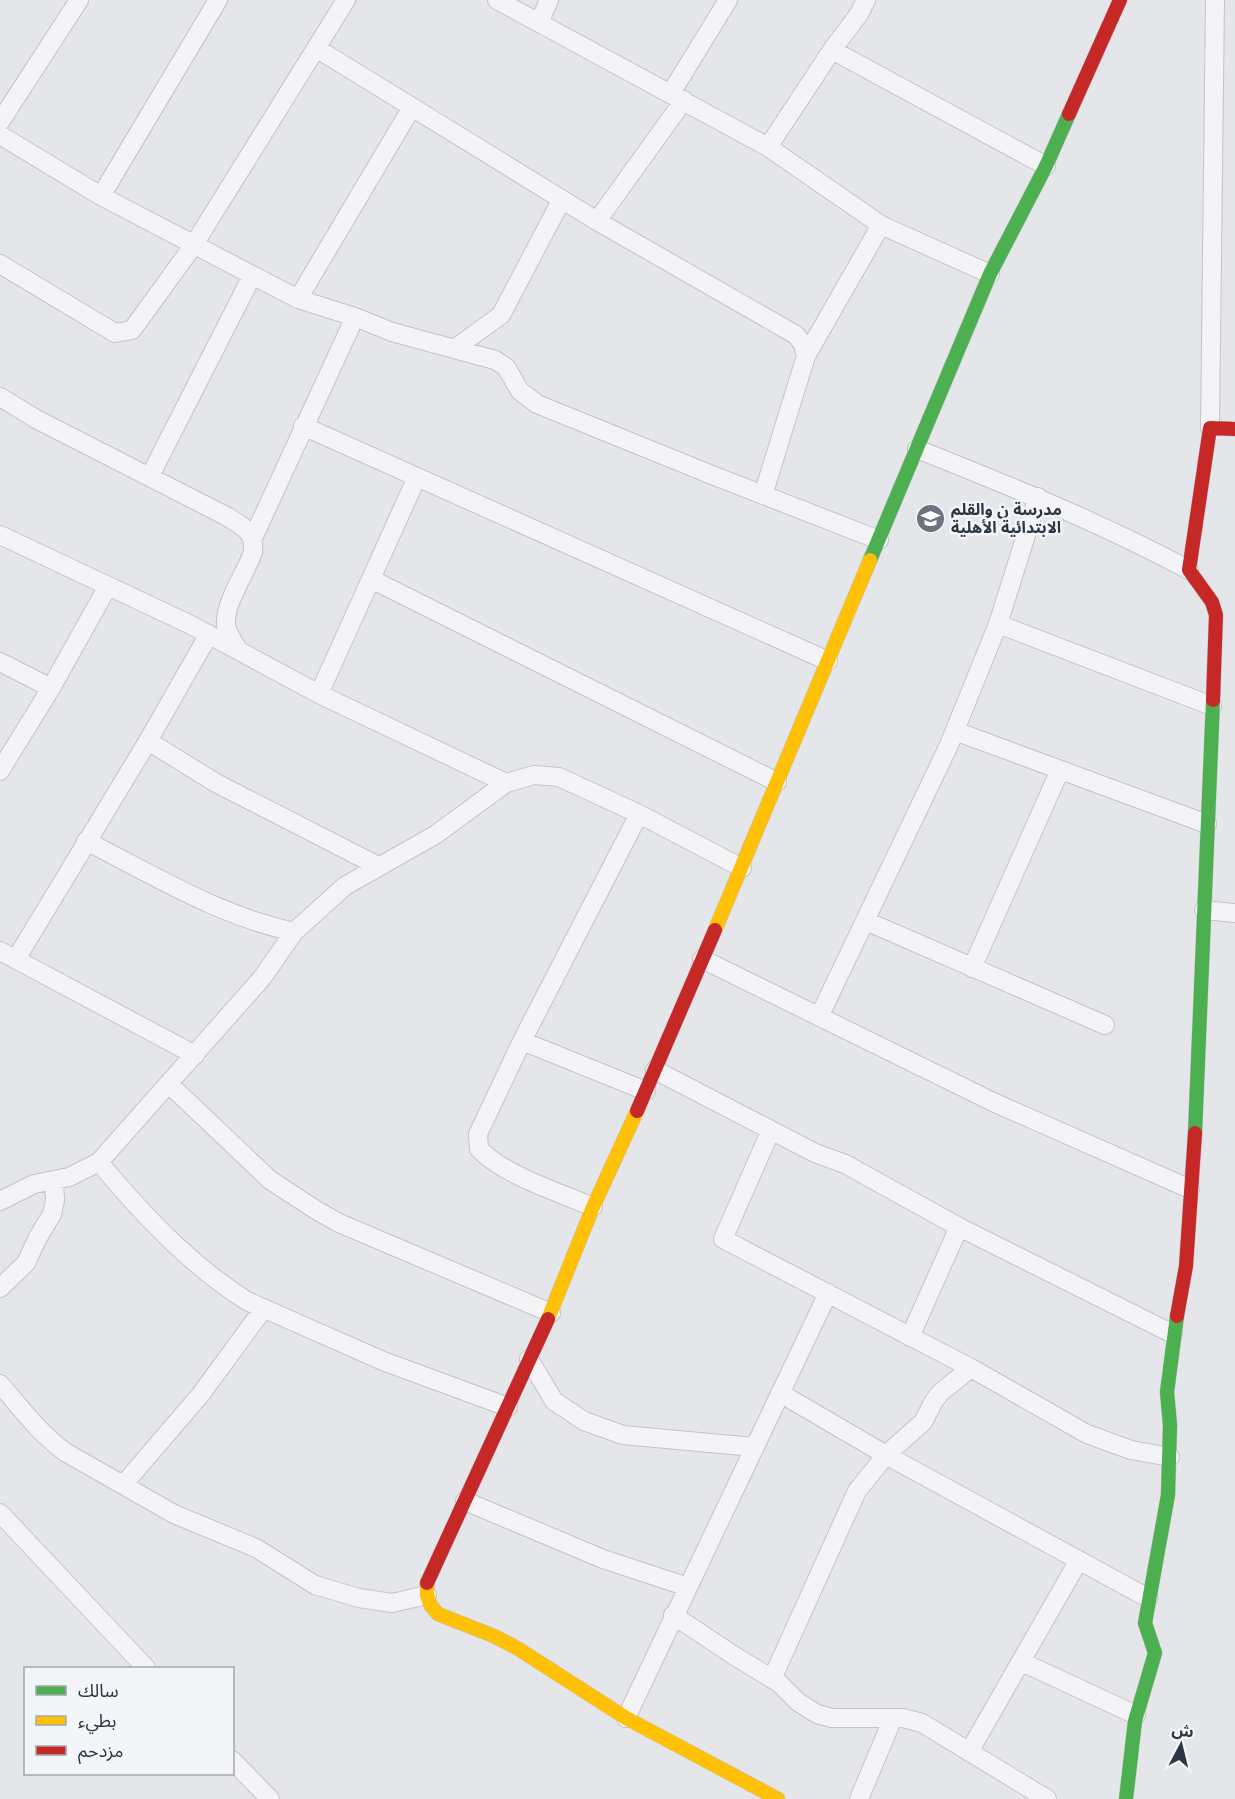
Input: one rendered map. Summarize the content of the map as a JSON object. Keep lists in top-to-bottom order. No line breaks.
{"places":{"school or university":["مدرسة ن والقلم الابتدائية الأهلية"]},"legend":["سالك","بطيء","مزدحم"],"north":"top"}
